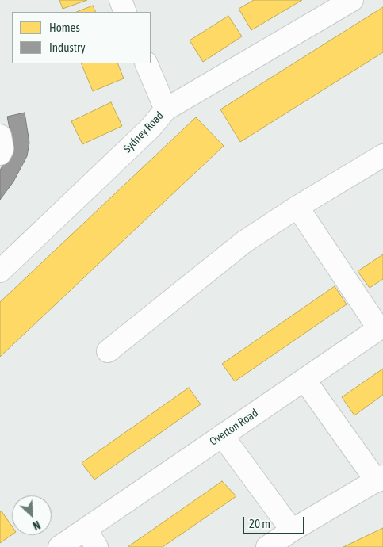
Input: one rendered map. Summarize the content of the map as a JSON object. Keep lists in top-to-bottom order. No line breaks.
{"streets":{"street":["Sydney Road","Overton Road"]},"legend":["Homes","Industry"],"scale_bar":"20 m","north":"bottom right"}
